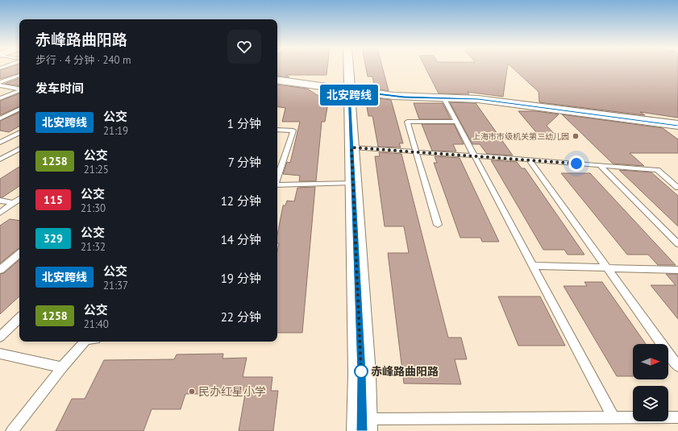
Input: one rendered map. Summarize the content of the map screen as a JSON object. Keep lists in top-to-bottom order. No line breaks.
{"places":["上海市市级机关第二幼儿园","赤峰路曲阳路","民办红星小学"],"lines":["bus line 北安跨线"],"north":"right","page":{"on_map":"北安跨线","heading":[["赤峰路曲阳路","步行 · 4 分钟 · 240 m"],"发车时间"],"list":[{"mark":"北安跨线","name":"公交","note":"21:19","value":"1 分钟"},{"mark":"1258","name":"公交","note":"21:25","value":"7 分钟"},{"mark":"115","name":"公交","note":"21:30","value":"12 分钟"},{"mark":"329","name":"公交","note":"21:32","value":"14 分钟"},{"mark":"北安跨线","name":"公交","note":"21:37","value":"19 分钟"},{"mark":"1258","name":"公交","note":"21:40","value":"22 分钟"}]}}
